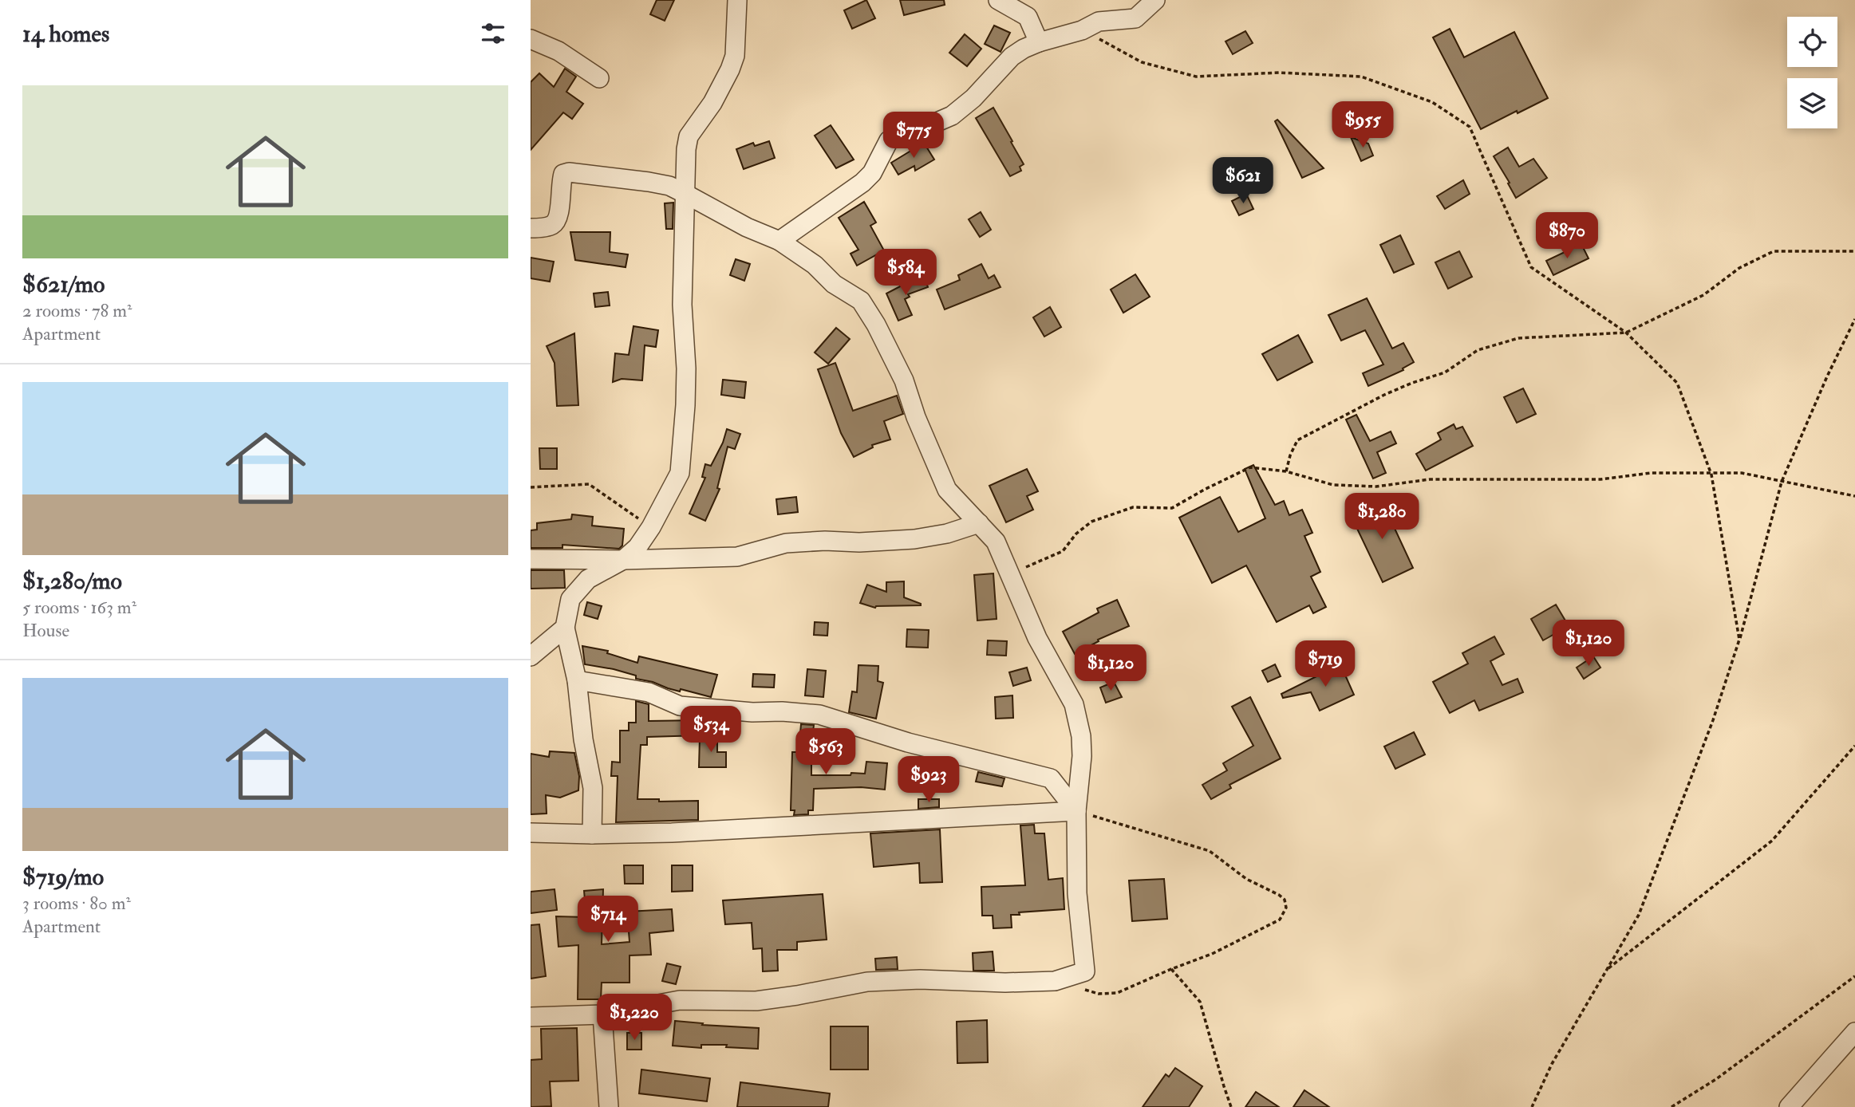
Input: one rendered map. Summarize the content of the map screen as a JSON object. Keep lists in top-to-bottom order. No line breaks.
{"page":{"heading":"14 homes","list":[{"name":"$621/mo","note":"2 rooms · 78 m² · Apartment"},{"name":"$1,280/mo","note":"5 rooms · 163 m² · House"},{"name":"$719/mo","note":"3 rooms · 80 m² · Apartment"}],"price":["$955","$775","$621","$870","$584","$1,280","$1,120","$719","$1,120","$534","$563","$923","$714","$1,220"]}}
